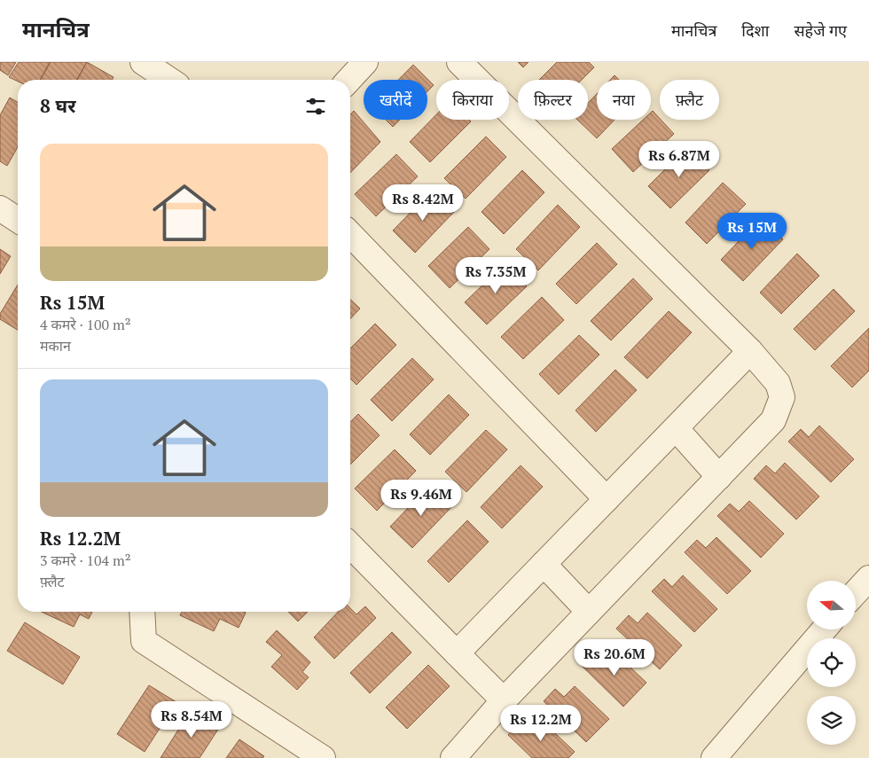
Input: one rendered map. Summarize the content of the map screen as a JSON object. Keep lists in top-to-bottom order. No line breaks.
{"north":"left","page":{"header":"मानचित्र","nav":["मानचित्र","दिशा","सहेजे गए"],"chip":["खरीदें","किराया","फ़िल्टर","नया","फ़्लैट"],"heading":"8 घर","list":[{"name":"Rs 15M","note":"4 कमरे · 100 m² · मकान"},{"name":"Rs 12.2M","note":"3 कमरे · 104 m² · फ़्लैट"}],"price":["Rs 6.87M","Rs 8.42M","Rs 15M","Rs 7.35M","Rs 9.46M","Rs 20.6M","Rs 8.54M","Rs 12.2M"]}}
